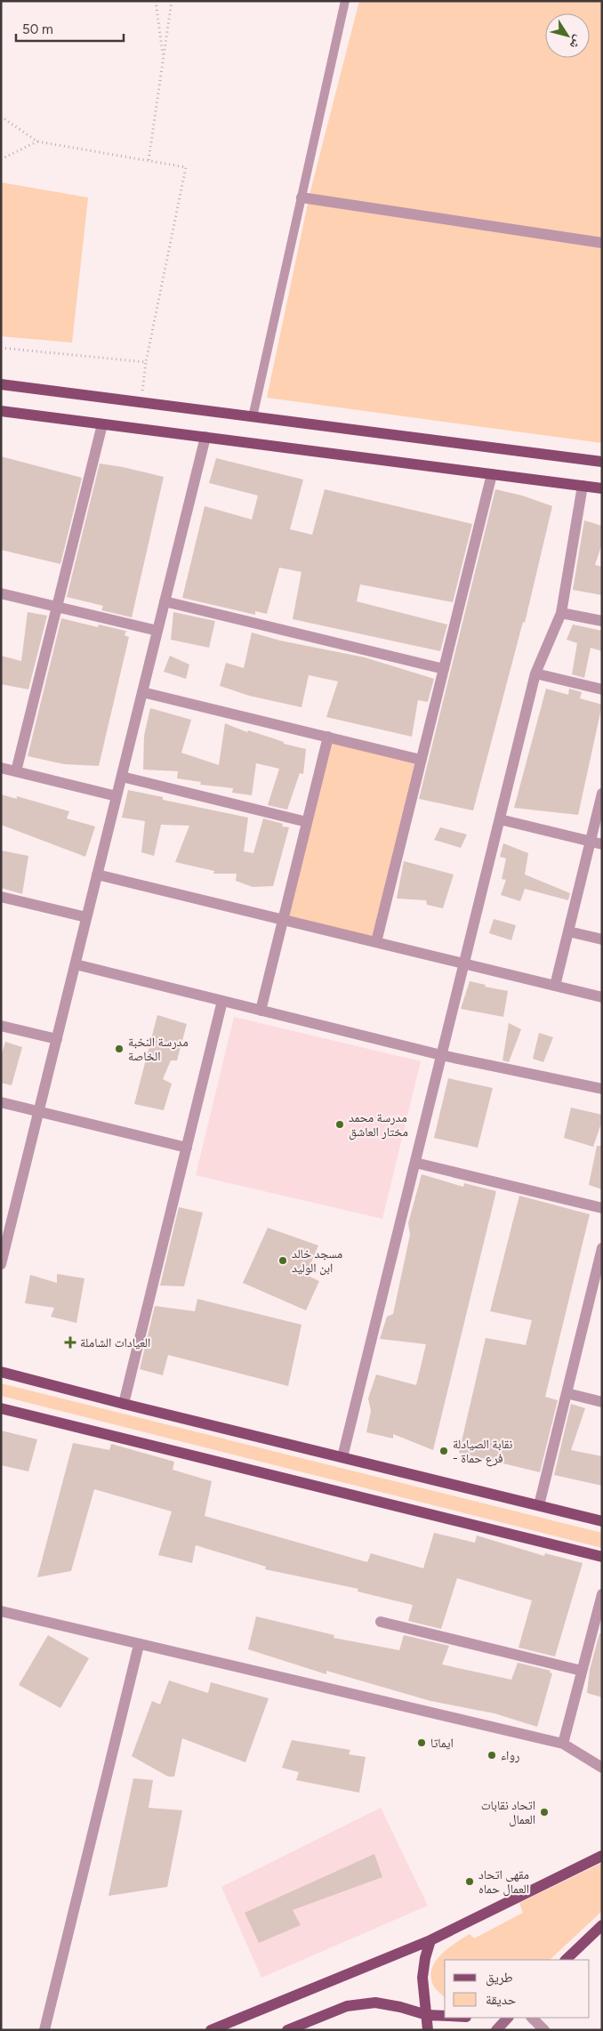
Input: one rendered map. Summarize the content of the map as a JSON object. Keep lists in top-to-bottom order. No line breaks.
{"places":{"other":["مدرسة النخبة الخاصة","مدرسة محمد مختار العاشق","مسجد خالد ابن الوليد","نقابة الصيادلة - فرع حماة","ايماتا","رواء","اتحاد نقابات العمال","مقهى اتحاد العمال حماه"],"health":["العيادات الشاملة"]},"legend":["طريق","حديقة"],"scale_bar":"50 m","north":"bottom right"}
